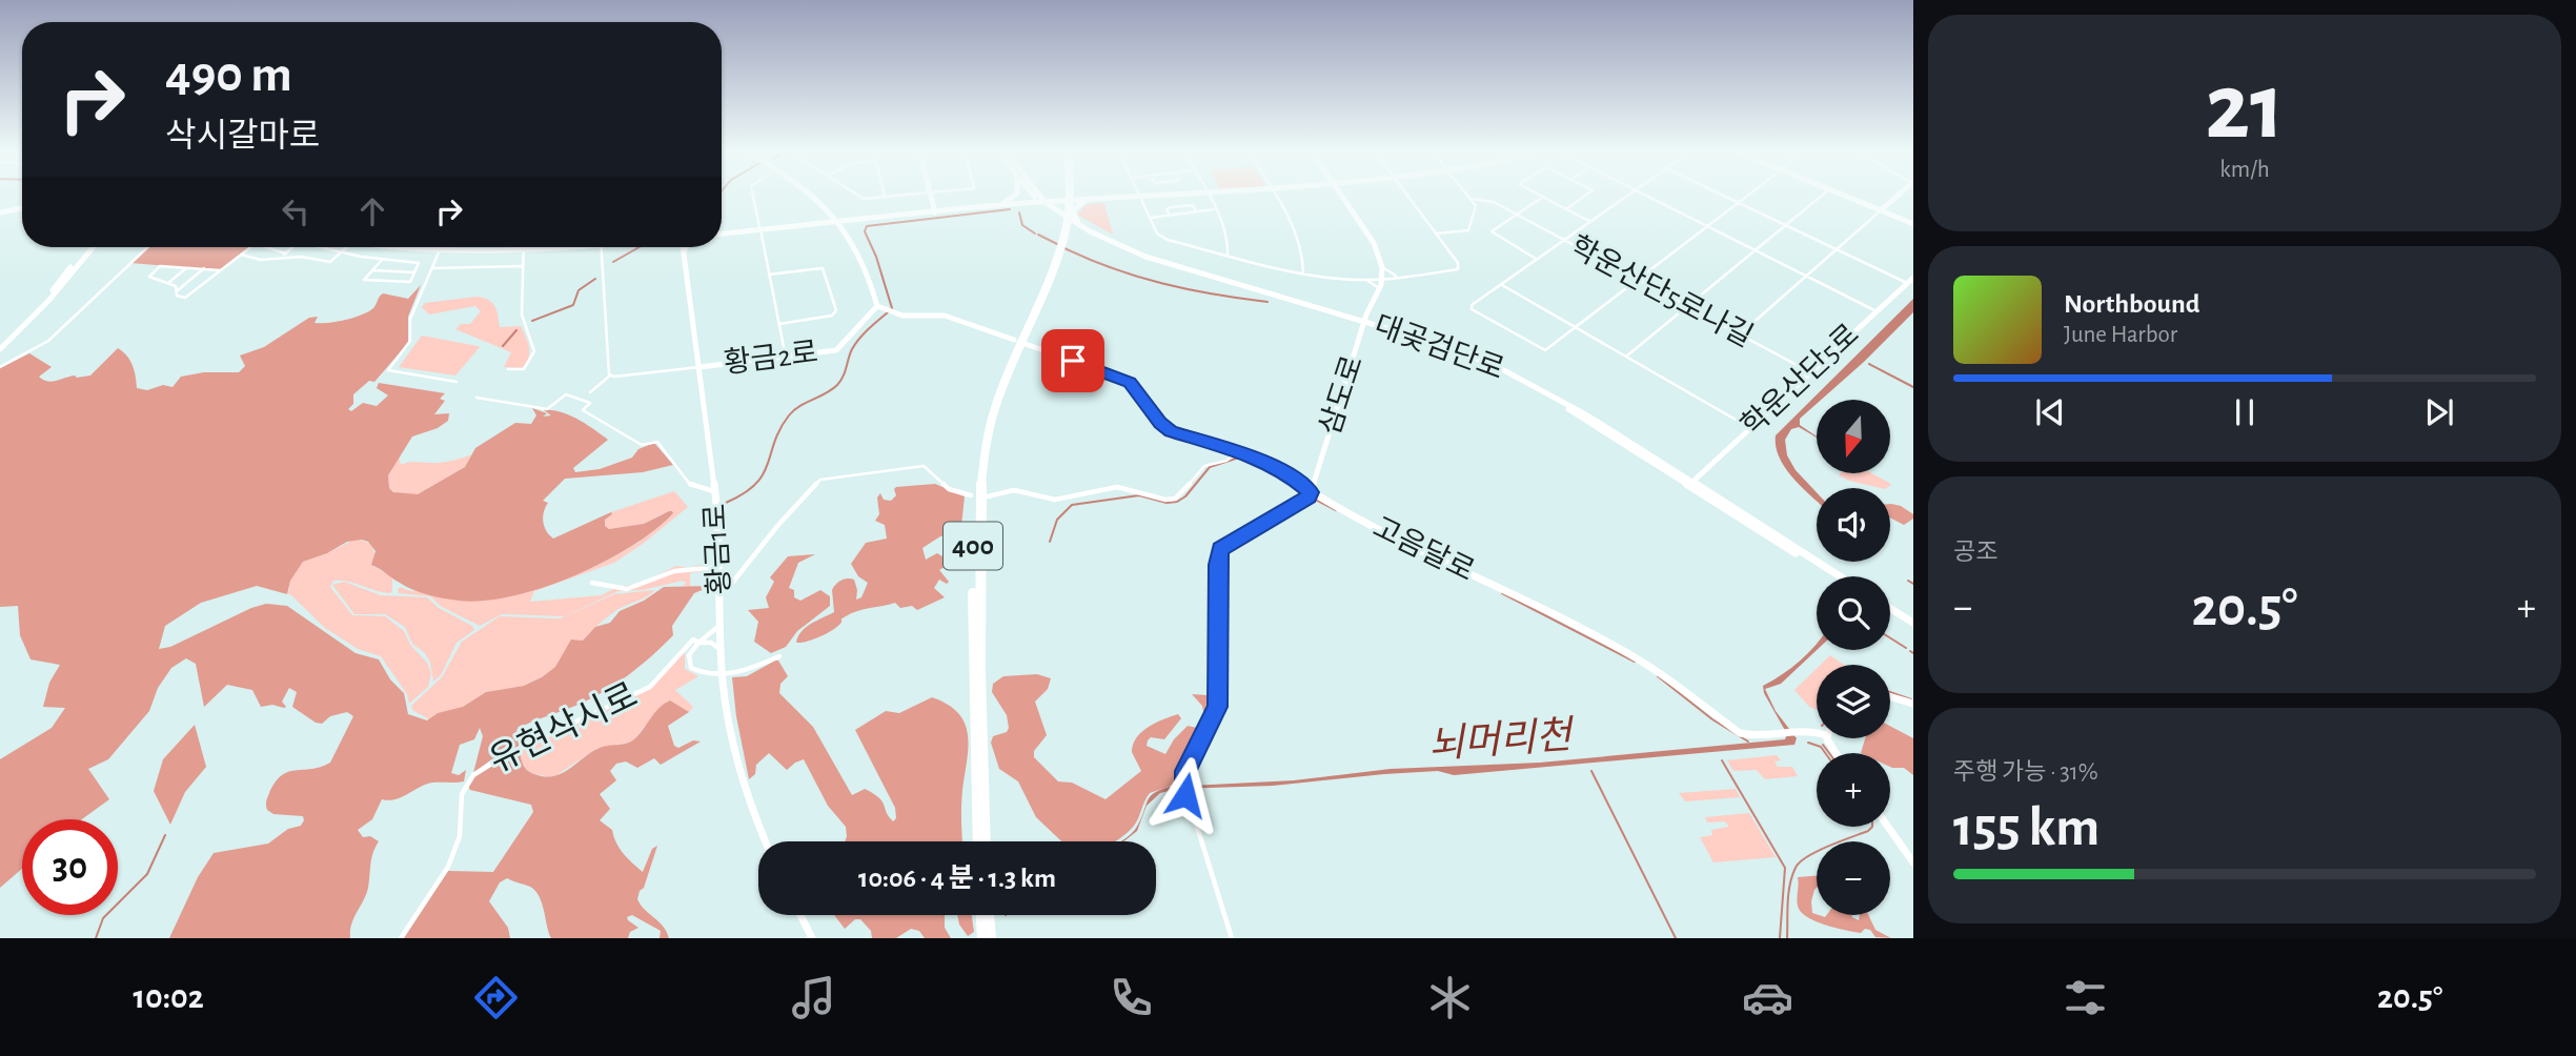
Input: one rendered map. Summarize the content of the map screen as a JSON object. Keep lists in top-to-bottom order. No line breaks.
{"streets":{"highway":["400"],"street":["학운산단5로나길","대곶검단로","황금2로","학운산단5로","삼도로","황금1로","고음달로","유현삭시로"]},"crossings":[["학운산단5로나길","학운산단5로"],["대곶검단로","학운산단5로"],["대곶검단로","삼도로"],["황금2로","황금1로"],["삼도로","고음달로"],["황금1로","유현삭시로"]],"water":["뇌머리천"],"north":"bottom","page":{"tile":[["21","km/h"],"공조",["주행 가능 · 31%","155 km"]],"turn":["490 m","삭시갈마로"],"song":["Northbound","June Harbor"],"map_buttons":["+","−"],"heat":["−","20.5°","+"],"limit":"30","trip":"10:06 · 4 분 · 1.3 km","tabs":["10:02","20.5°"]}}
